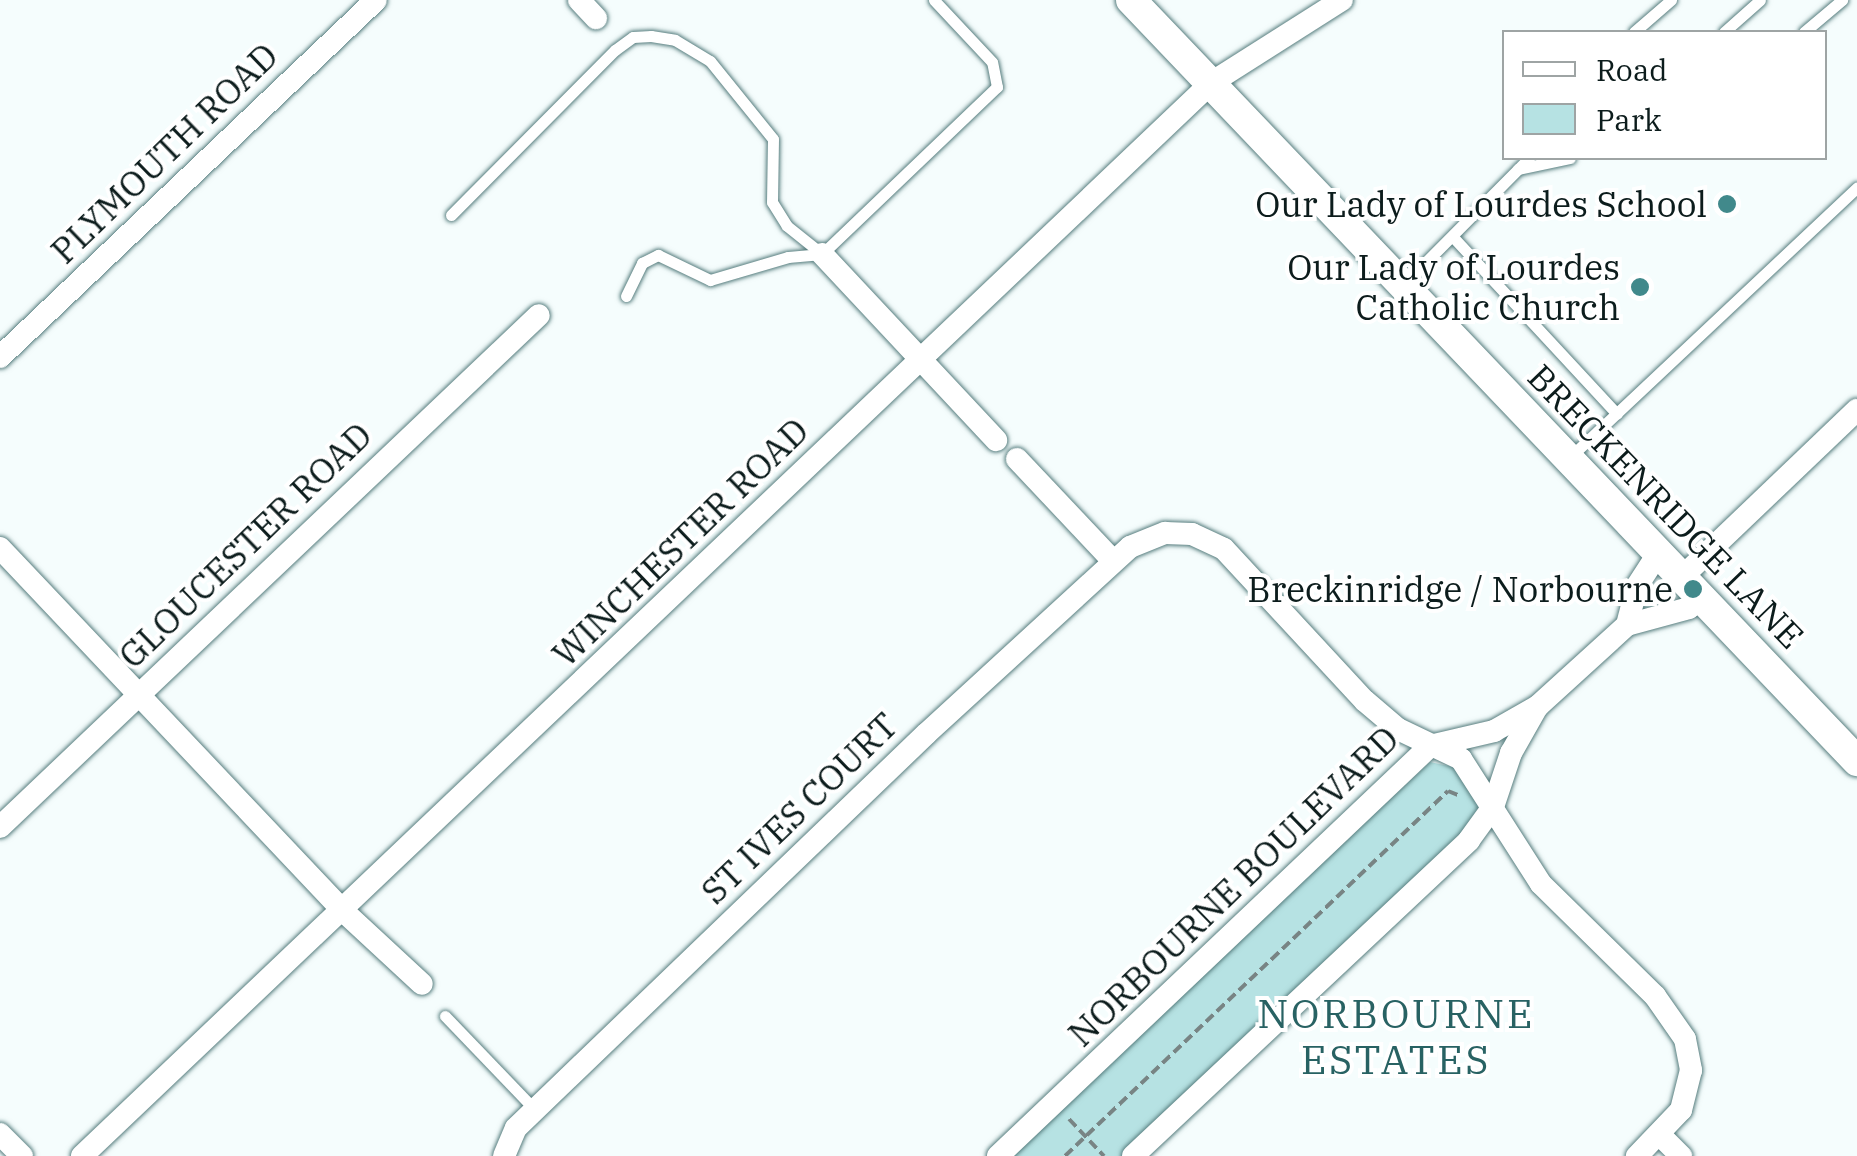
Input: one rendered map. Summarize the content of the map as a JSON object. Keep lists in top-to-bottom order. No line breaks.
{"streets":{"main road":["BRECKENRIDGE LANE"],"street":["PLYMOUTH ROAD","WINCHESTER ROAD","GLOUCESTER ROAD","ST IVES COURT","NORBOURNE BOULEVARD"]},"crossings":[["BRECKENRIDGE LANE","WINCHESTER ROAD"],["BRECKENRIDGE LANE","NORBOURNE BOULEVARD"],["ST IVES COURT","NORBOURNE BOULEVARD"]],"districts":["NORBOURNE ESTATES"],"places":["Our Lady of Lourdes School","Our Lady of Lourdes Catholic Church","Breckinridge / Norbourne"],"legend":["Road","Park"]}
